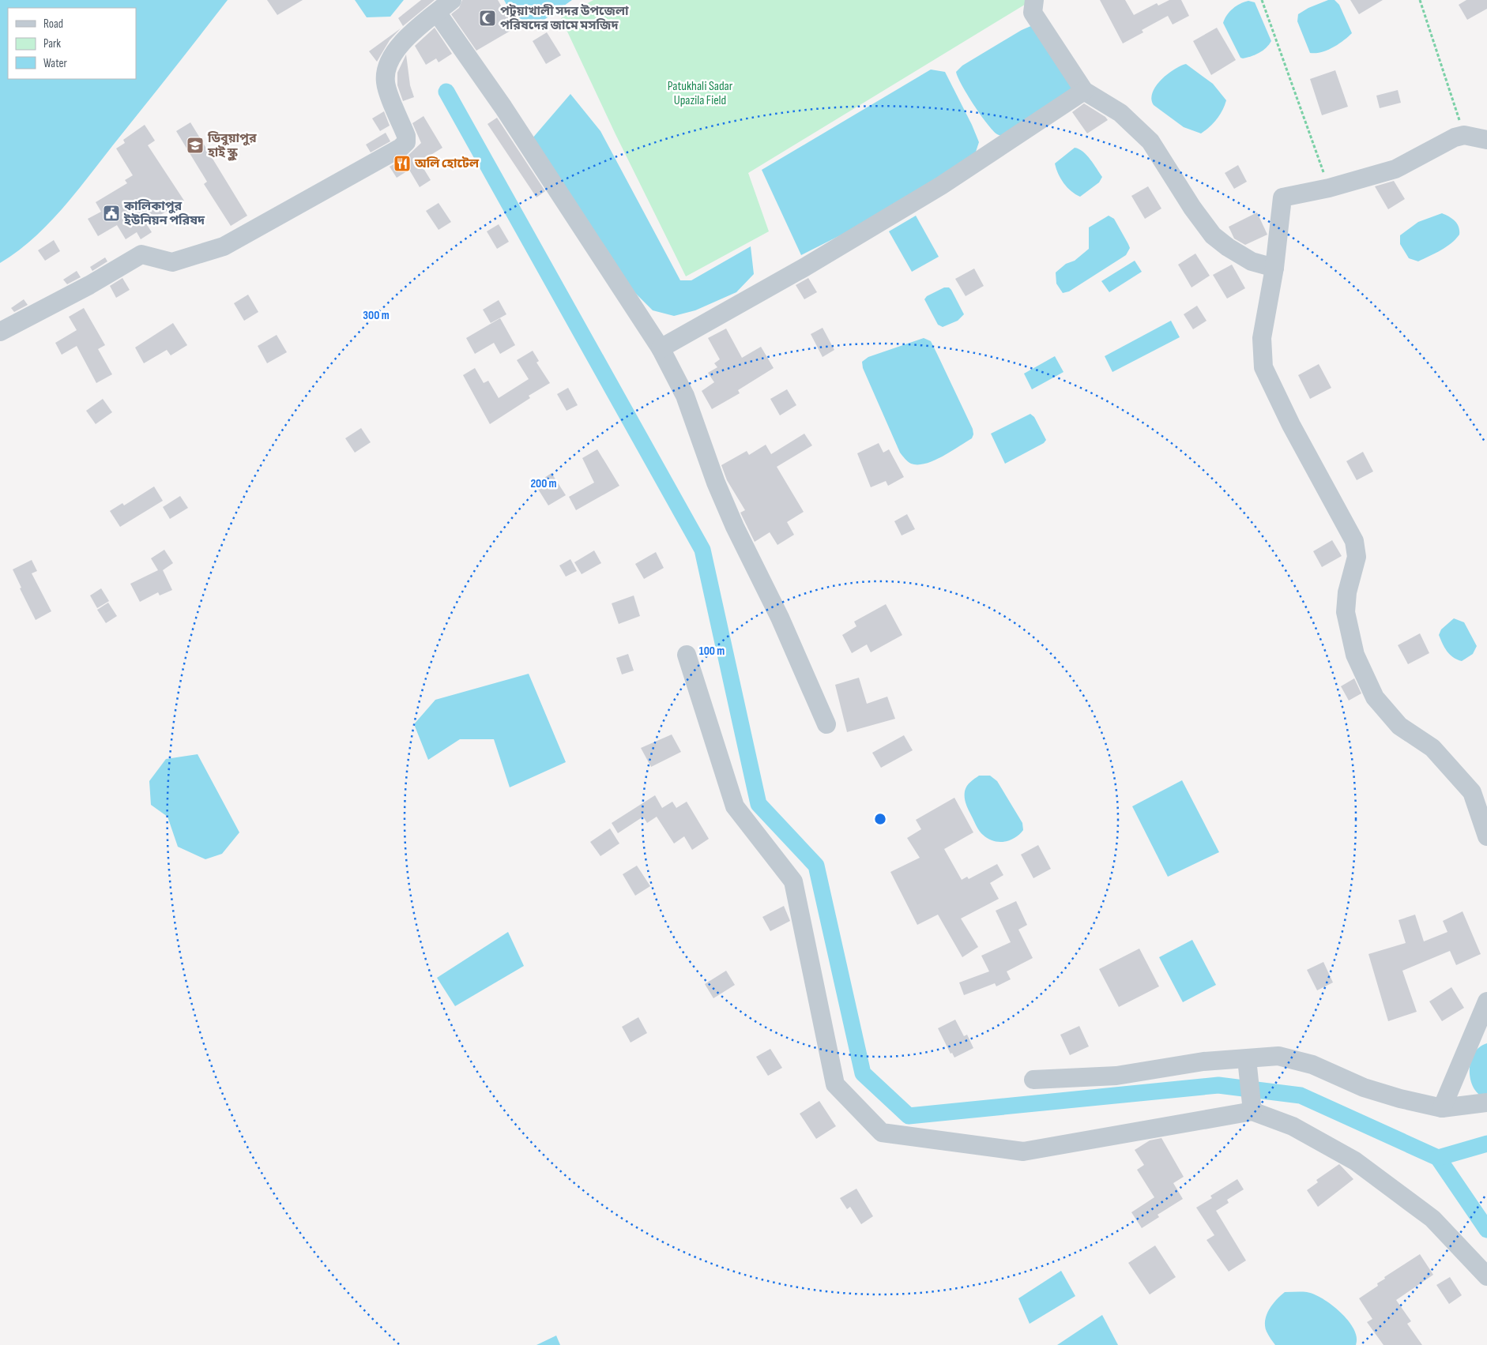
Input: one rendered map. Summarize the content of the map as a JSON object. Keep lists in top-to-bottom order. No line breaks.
{"parks":["Patukhali Sadar Upazila Field"],"places":{"mosque":["পটুয়াখালী সদর উপজেলা পরিষদের জামে মসজিদ"],"school or university":["ডিবুয়াপুর হাই স্কুল"],"restaurant":["অলি হোটেল"],"public building":["কালিকাপুর ইউনিয়ন পরিষদ"]},"legend":["Road","Park","Water"],"rings":["300 m","200 m","100 m"]}
